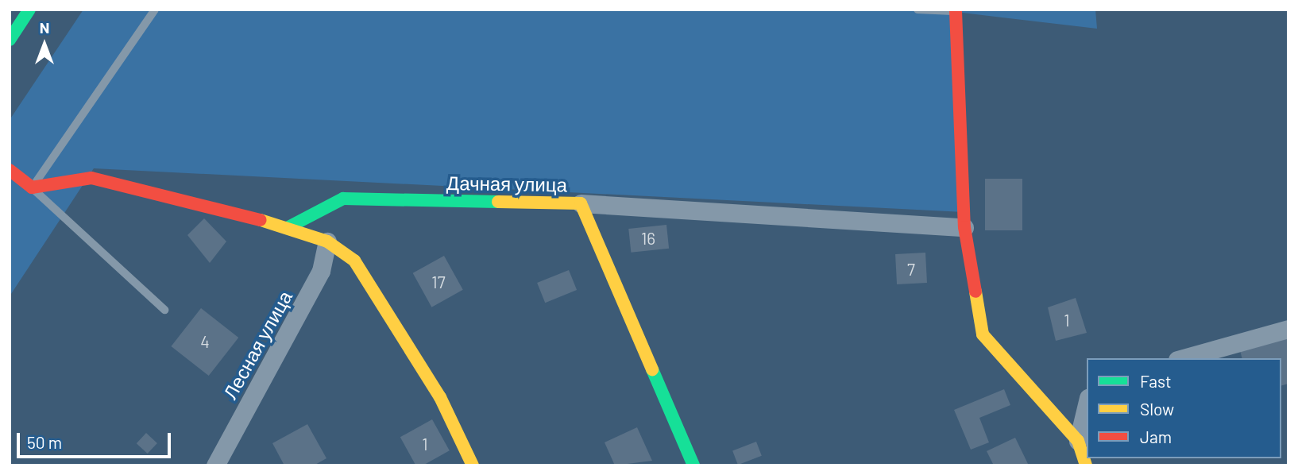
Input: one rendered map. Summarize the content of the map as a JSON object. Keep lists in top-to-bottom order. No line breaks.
{"streets":{"street":["Дачная улица","Лесная улица"]},"house_numbers":["16","7","17","1","4","1"],"legend":["Fast","Slow","Jam"],"scale_bar":"50 m","north":"top"}
